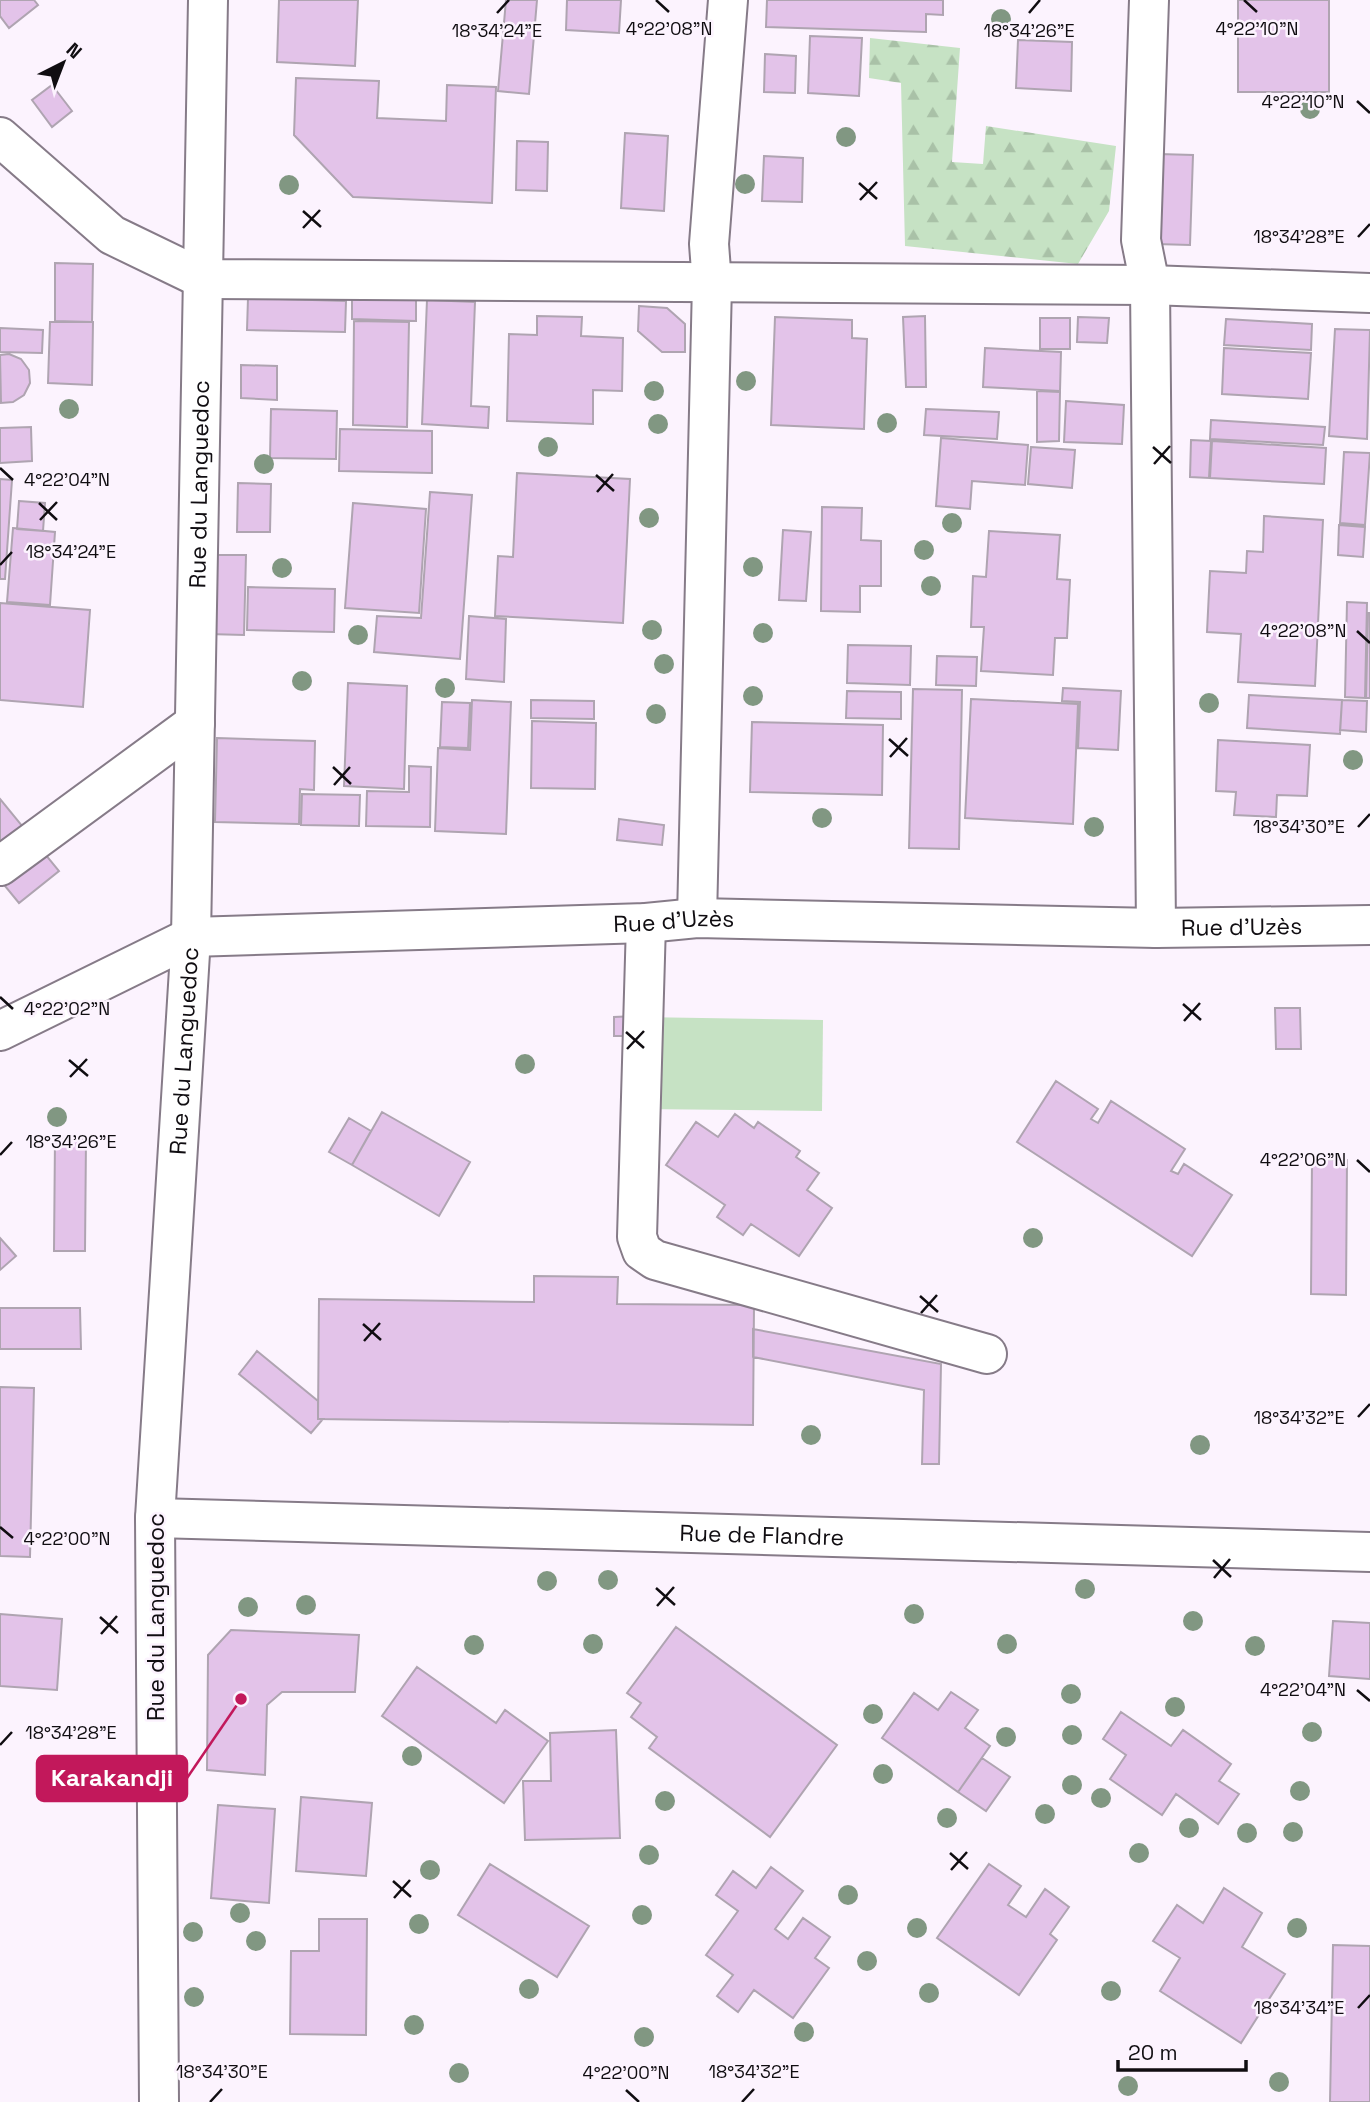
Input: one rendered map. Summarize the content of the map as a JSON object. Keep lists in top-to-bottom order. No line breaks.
{"streets":{"street":["Rue du Languedoc","Rue d'Uzès","Rue de Flandre"]},"crossings":[["Rue du Languedoc","Rue d'Uzès"],["Rue du Languedoc","Rue de Flandre"]],"places":["Karakandji"],"scale_bar":"20 m","north":"top right","coordinates":["4°22'10\"N","4°22'08\"N","18°34'24\"E","18°34'26\"E","18°34'28\"E","4°22'04\"N","18°34'30\"E","4°22'02\"N","4°22'06\"N","18°34'32\"E","4°22'00\"N","18°34'34\"E"]}
